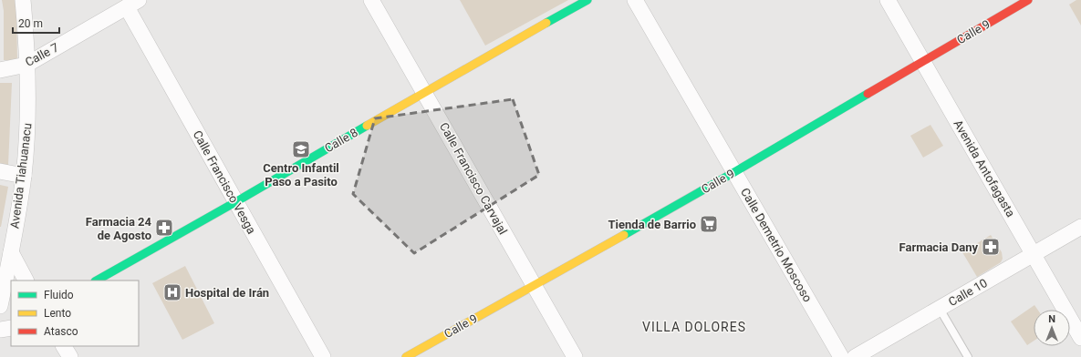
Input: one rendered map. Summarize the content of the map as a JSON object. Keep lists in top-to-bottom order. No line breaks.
{"streets":{"street":["Calle 9","Calle 7","Calle 8","Avenida Antofagasta","Avenida Tiahuanacu","Calle Francisco Carvajal","Calle Francisco Vesga","Calle Demetrio Moscoso","Calle 10"]},"crossings":[["Calle 9","Avenida Antofagasta"],["Calle 9","Calle Francisco Carvajal"],["Calle 9","Calle Demetrio Moscoso"],["Calle 7","Avenida Tiahuanacu"],["Calle 7","Calle Francisco Vesga"],["Calle 8","Calle Francisco Carvajal"],["Calle 8","Calle Francisco Vesga"],["Avenida Antofagasta","Calle 10"]],"districts":["VILLA DOLORES"],"places":{"school or university":["Centro Infantil Paso a Pasito"],"supermarket":["Tienda de Barrio"],"pharmacy":["Farmacia 24 de Agosto","Farmacia Dany"],"hospital":["Hospital de Irán"]},"legend":["Fluido","Lento","Atasco"],"scale_bar":"20 m","north":"top"}
